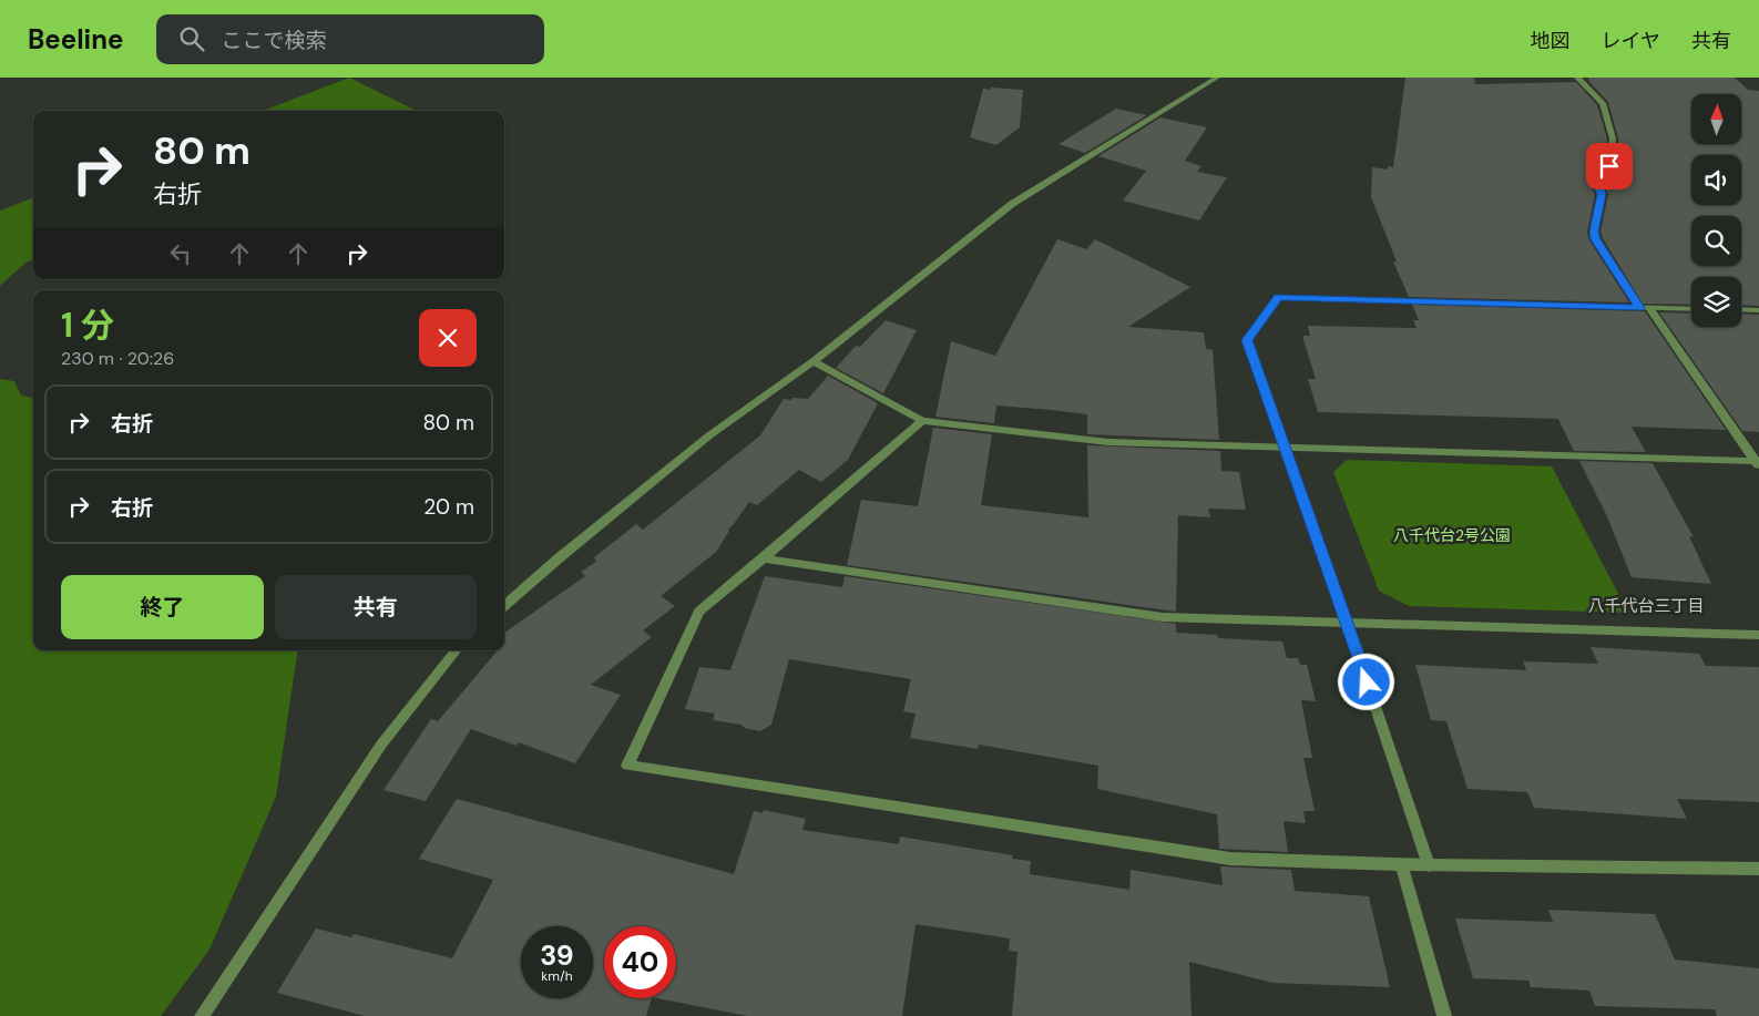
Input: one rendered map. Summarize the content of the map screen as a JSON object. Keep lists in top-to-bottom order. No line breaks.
{"districts":["八千代台三丁目"],"parks":["八千代台2号公園"],"north":"top","page":{"header":"Beeline","search":"ここで検索","nav":["地図","レイヤ","共有"],"turn":["80 m","右折"],"heading":["1 分","230 m · 20:26"],"list":[{"name":"右折","value":"80 m"},{"name":"右折","value":"20 m"}],"buttons":["終了","共有"],"speed":"39 km/h","limit":"40"}}
